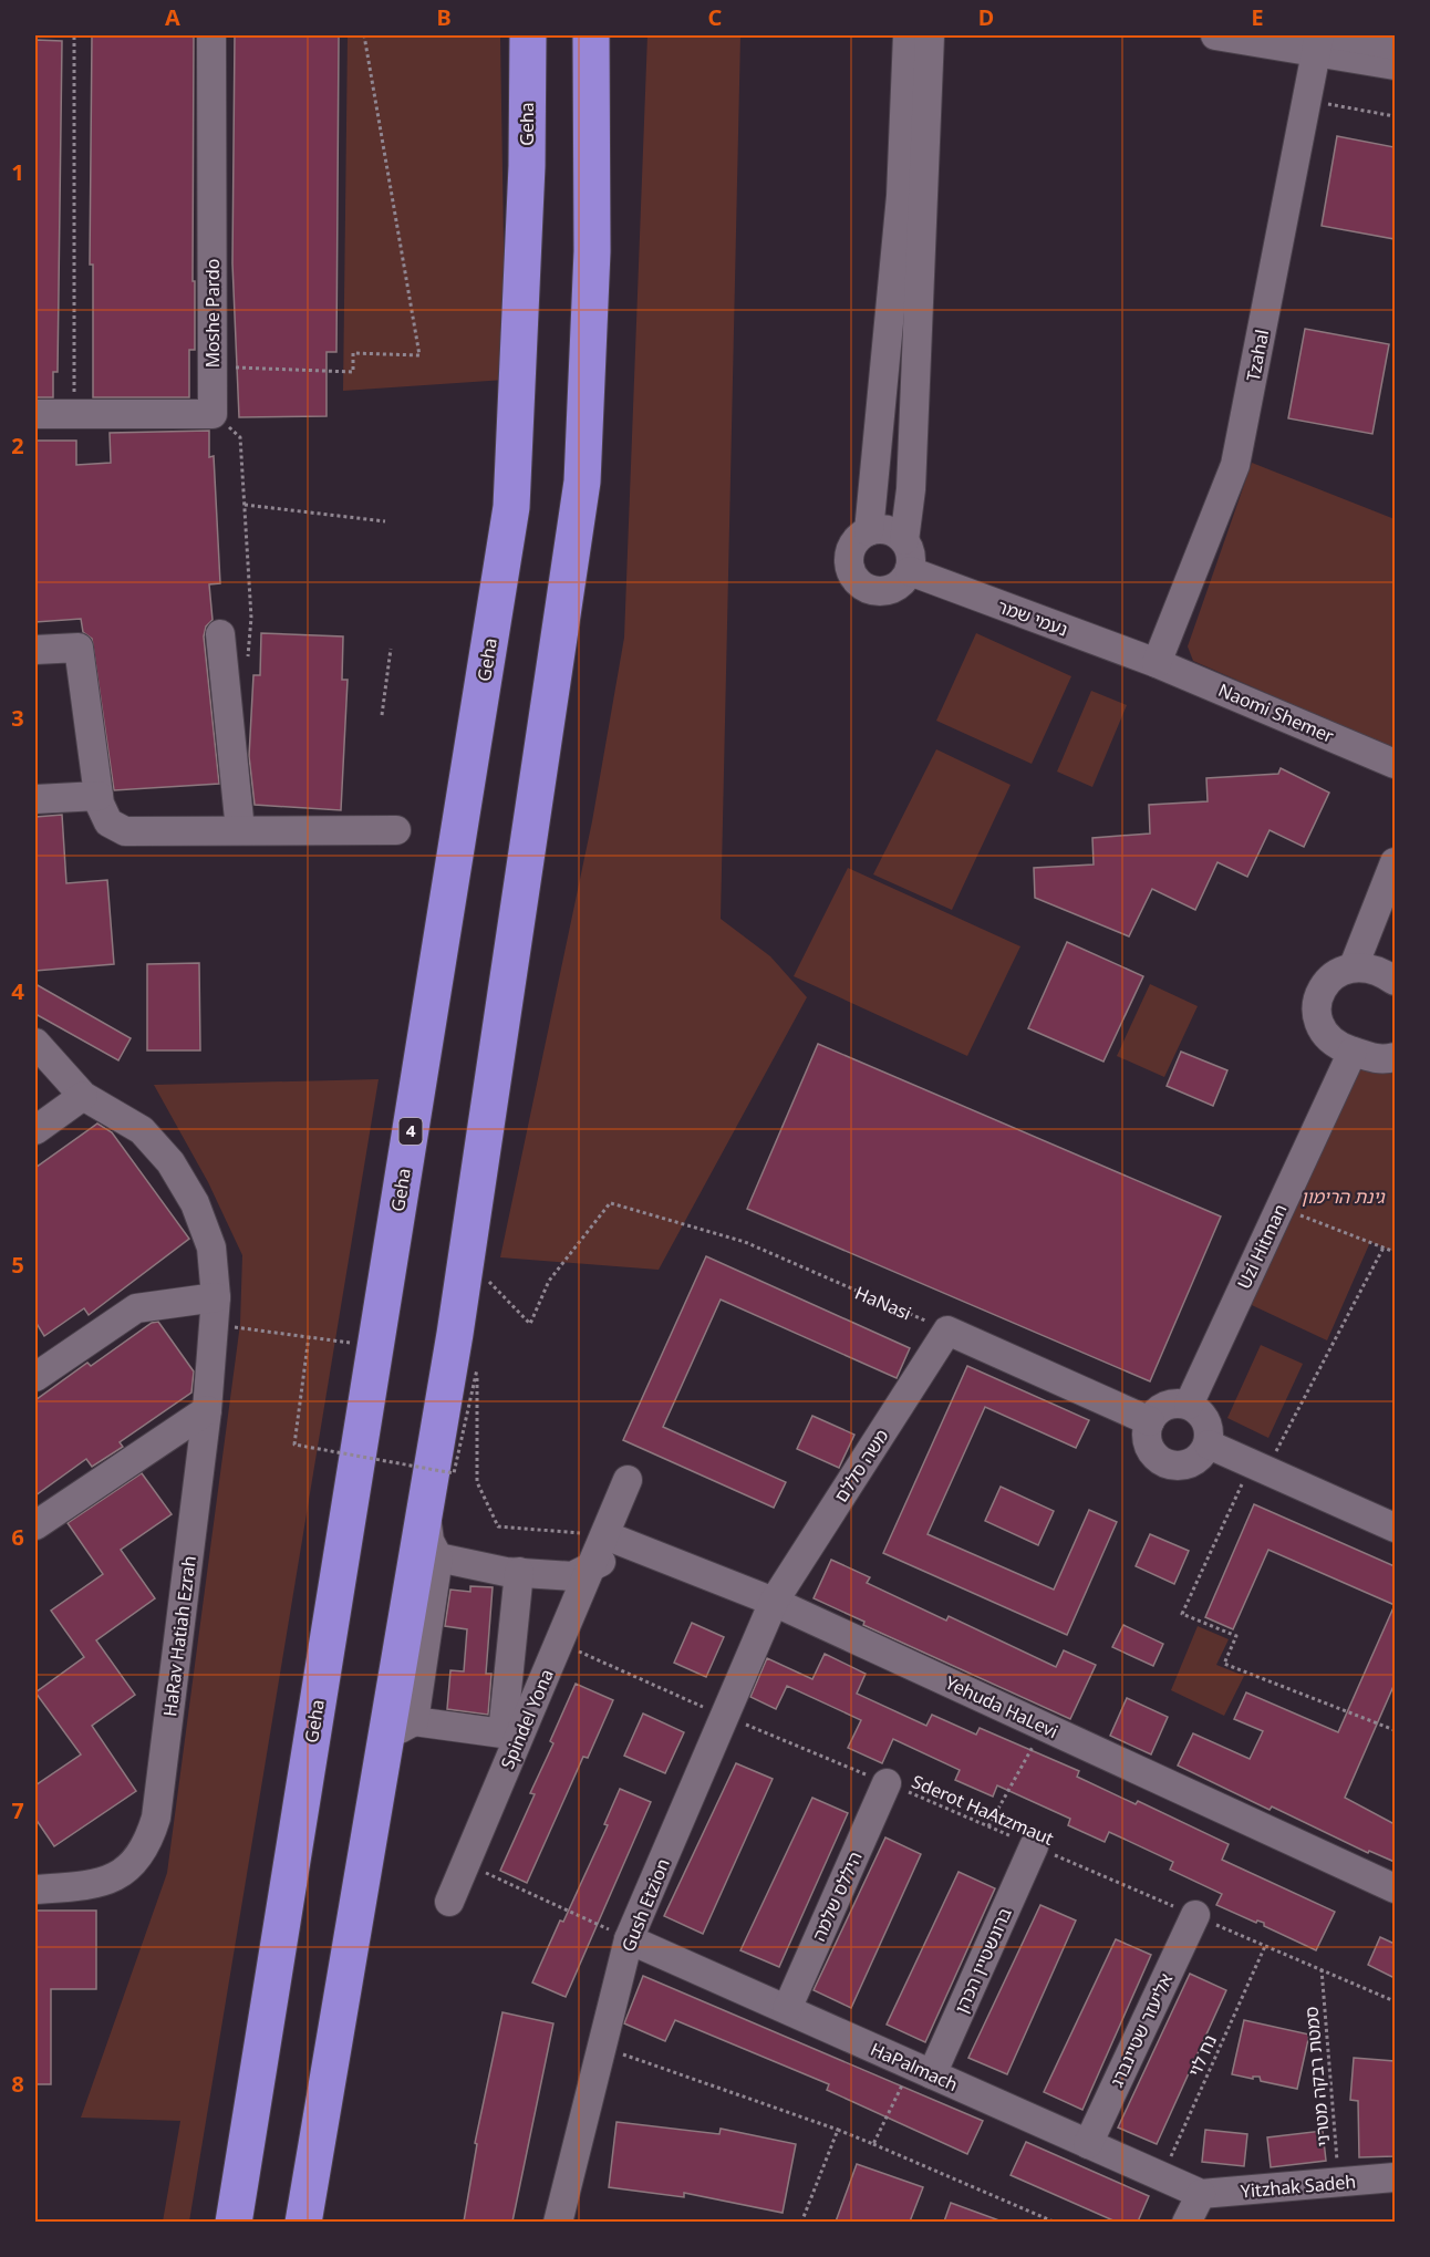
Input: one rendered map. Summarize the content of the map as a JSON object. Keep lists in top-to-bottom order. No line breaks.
{"streets":{"highway":["Geha","4"],"street":["Moshe Pardo","Tzahal","נעמי שמר","Naomi Shemer","Uzi Hitman","משה סללם","HaRav Hatiah Ezrah","Yehuda HaLevi","Spindel Yona","היללס שלמה","Gush Etzion","ברונשטיין הכהן","אליעזר שטיינברג","HaPalmach","Yitzhak Sadeh"],"path":["HaNasi","Sderot HaAtzmaut","נח לוי","סמטת רבקה מטרני"]},"crossings":[["Tzahal","נעמי שמר"],["Tzahal","Naomi Shemer"],["נעמי שמר","Naomi Shemer"],["HaNasi","משה סללם"],["משה סללם","Yehuda HaLevi"],["משה סללם","Gush Etzion"],["Yehuda HaLevi","Spindel Yona"],["Yehuda HaLevi","Gush Etzion"],["Spindel Yona","Sderot HaAtzmaut"],["Sderot HaAtzmaut","היללס שלמה"],["Sderot HaAtzmaut","Gush Etzion"],["Sderot HaAtzmaut","ברונשטיין הכהן"],["Sderot HaAtzmaut","אליעזר שטיינברג"],["Sderot HaAtzmaut","נח לוי"],["Sderot HaAtzmaut","סמטת רבקה מטרני"],["היללס שלמה","HaPalmach"],["Gush Etzion","HaPalmach"],["ברונשטיין הכהן","HaPalmach"],["אליעזר שטיינברג","HaPalmach"],["נח לוי","HaPalmach"],["HaPalmach","Yitzhak Sadeh"],["סמטת רבקה מטרני","Yitzhak Sadeh"]],"parks":["גינת הרימון"],"grid":{"columns":["A","B","C","D","E"],"rows":["1","2","3","4","5","6","7","8"]}}
